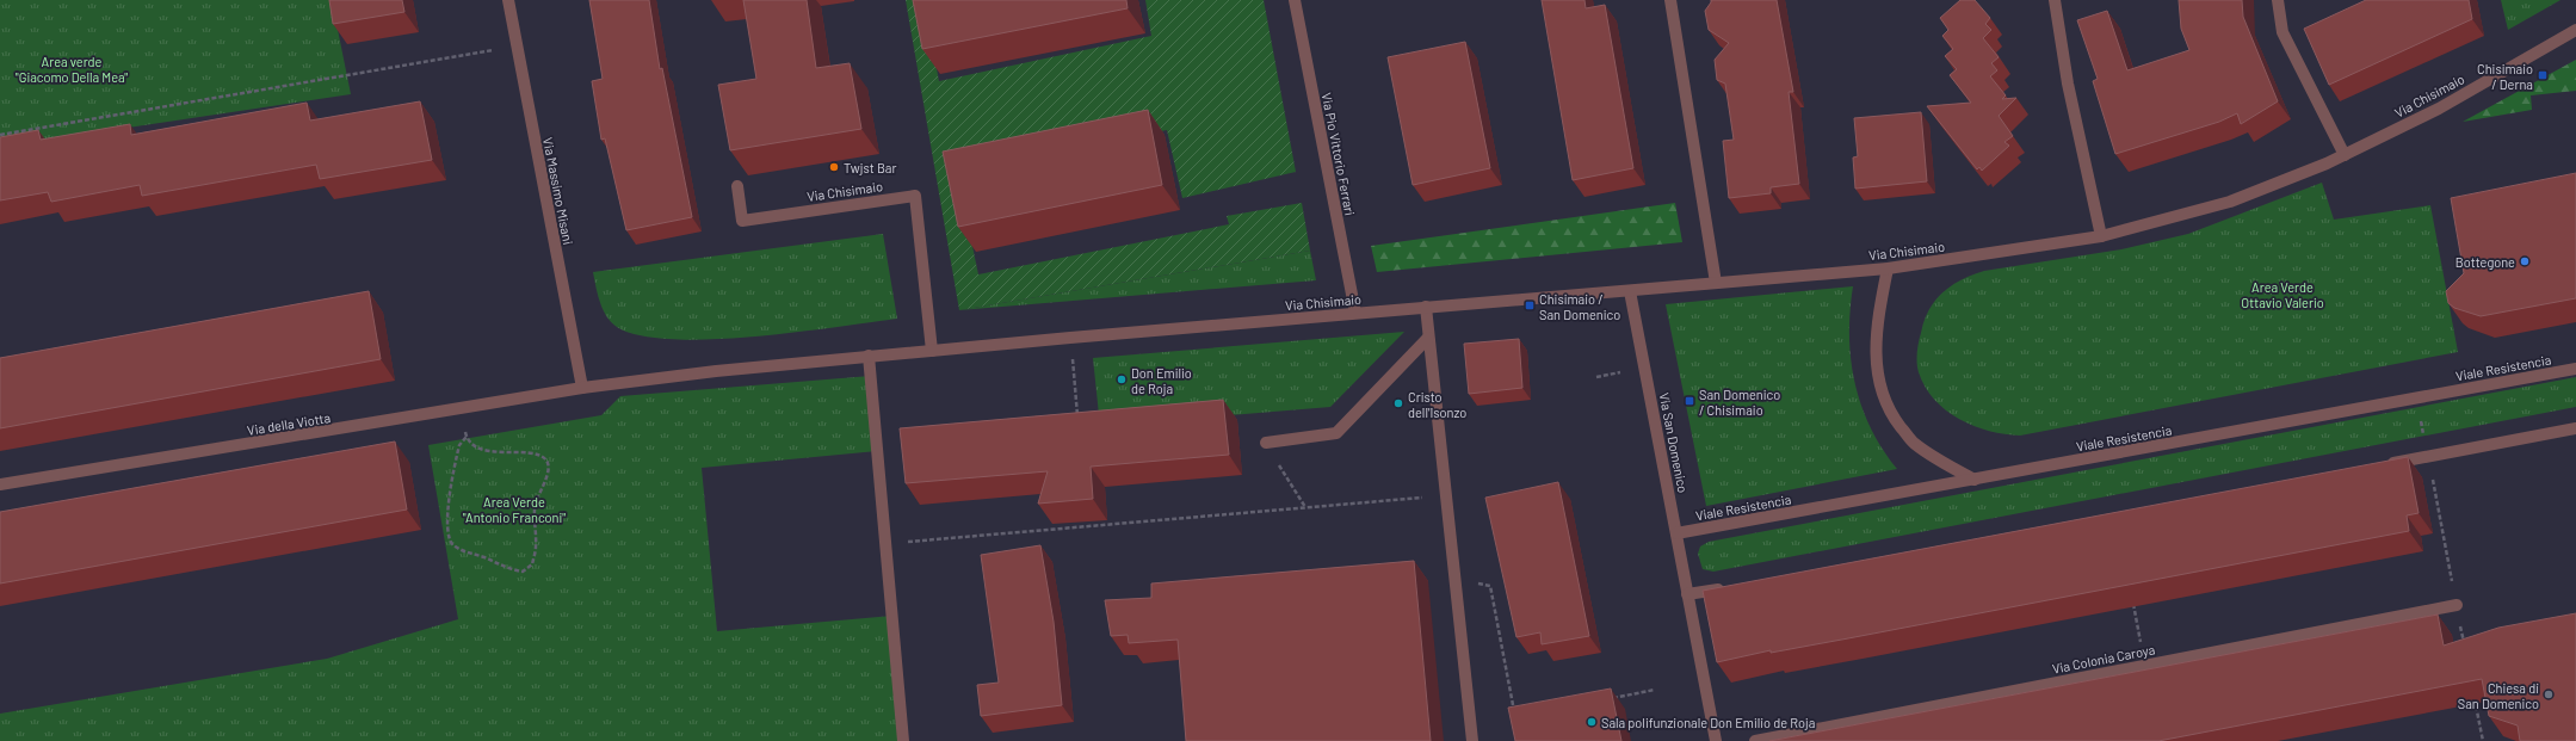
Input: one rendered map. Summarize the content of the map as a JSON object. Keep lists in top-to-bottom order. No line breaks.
{"streets":{"street":["Via Chisimaio","Via Pio Vittorio Ferrari","Via Massimo Misani","Viale Resistencia","Via della Viotta","Via San Domenico","Via Colonia Caroya"]},"crossings":[["Via Chisimaio","Via Pio Vittorio Ferrari"],["Via Chisimaio","Via Massimo Misani"],["Via Chisimaio","Via della Viotta"],["Via Chisimaio","Via San Domenico"],["Via Massimo Misani","Via della Viotta"],["Viale Resistencia","Via San Domenico"]],"parks":["Area verde \"Giacomo Della Mea\"","Area Verde Ottavio Valerio","Area Verde \"Antonio Franconi\""],"places":{"transit":["Chisimaio / Derna","Chisimaio / San Domenico","San Domenico / Chisimaio"],"other":["Twjst Bar","Bottegone","Don Emilio de Roja","Cristo dell'Isonzo","Chiesa di San Domenico","Sala polifunzionale Don Emilio de Roja"]}}
